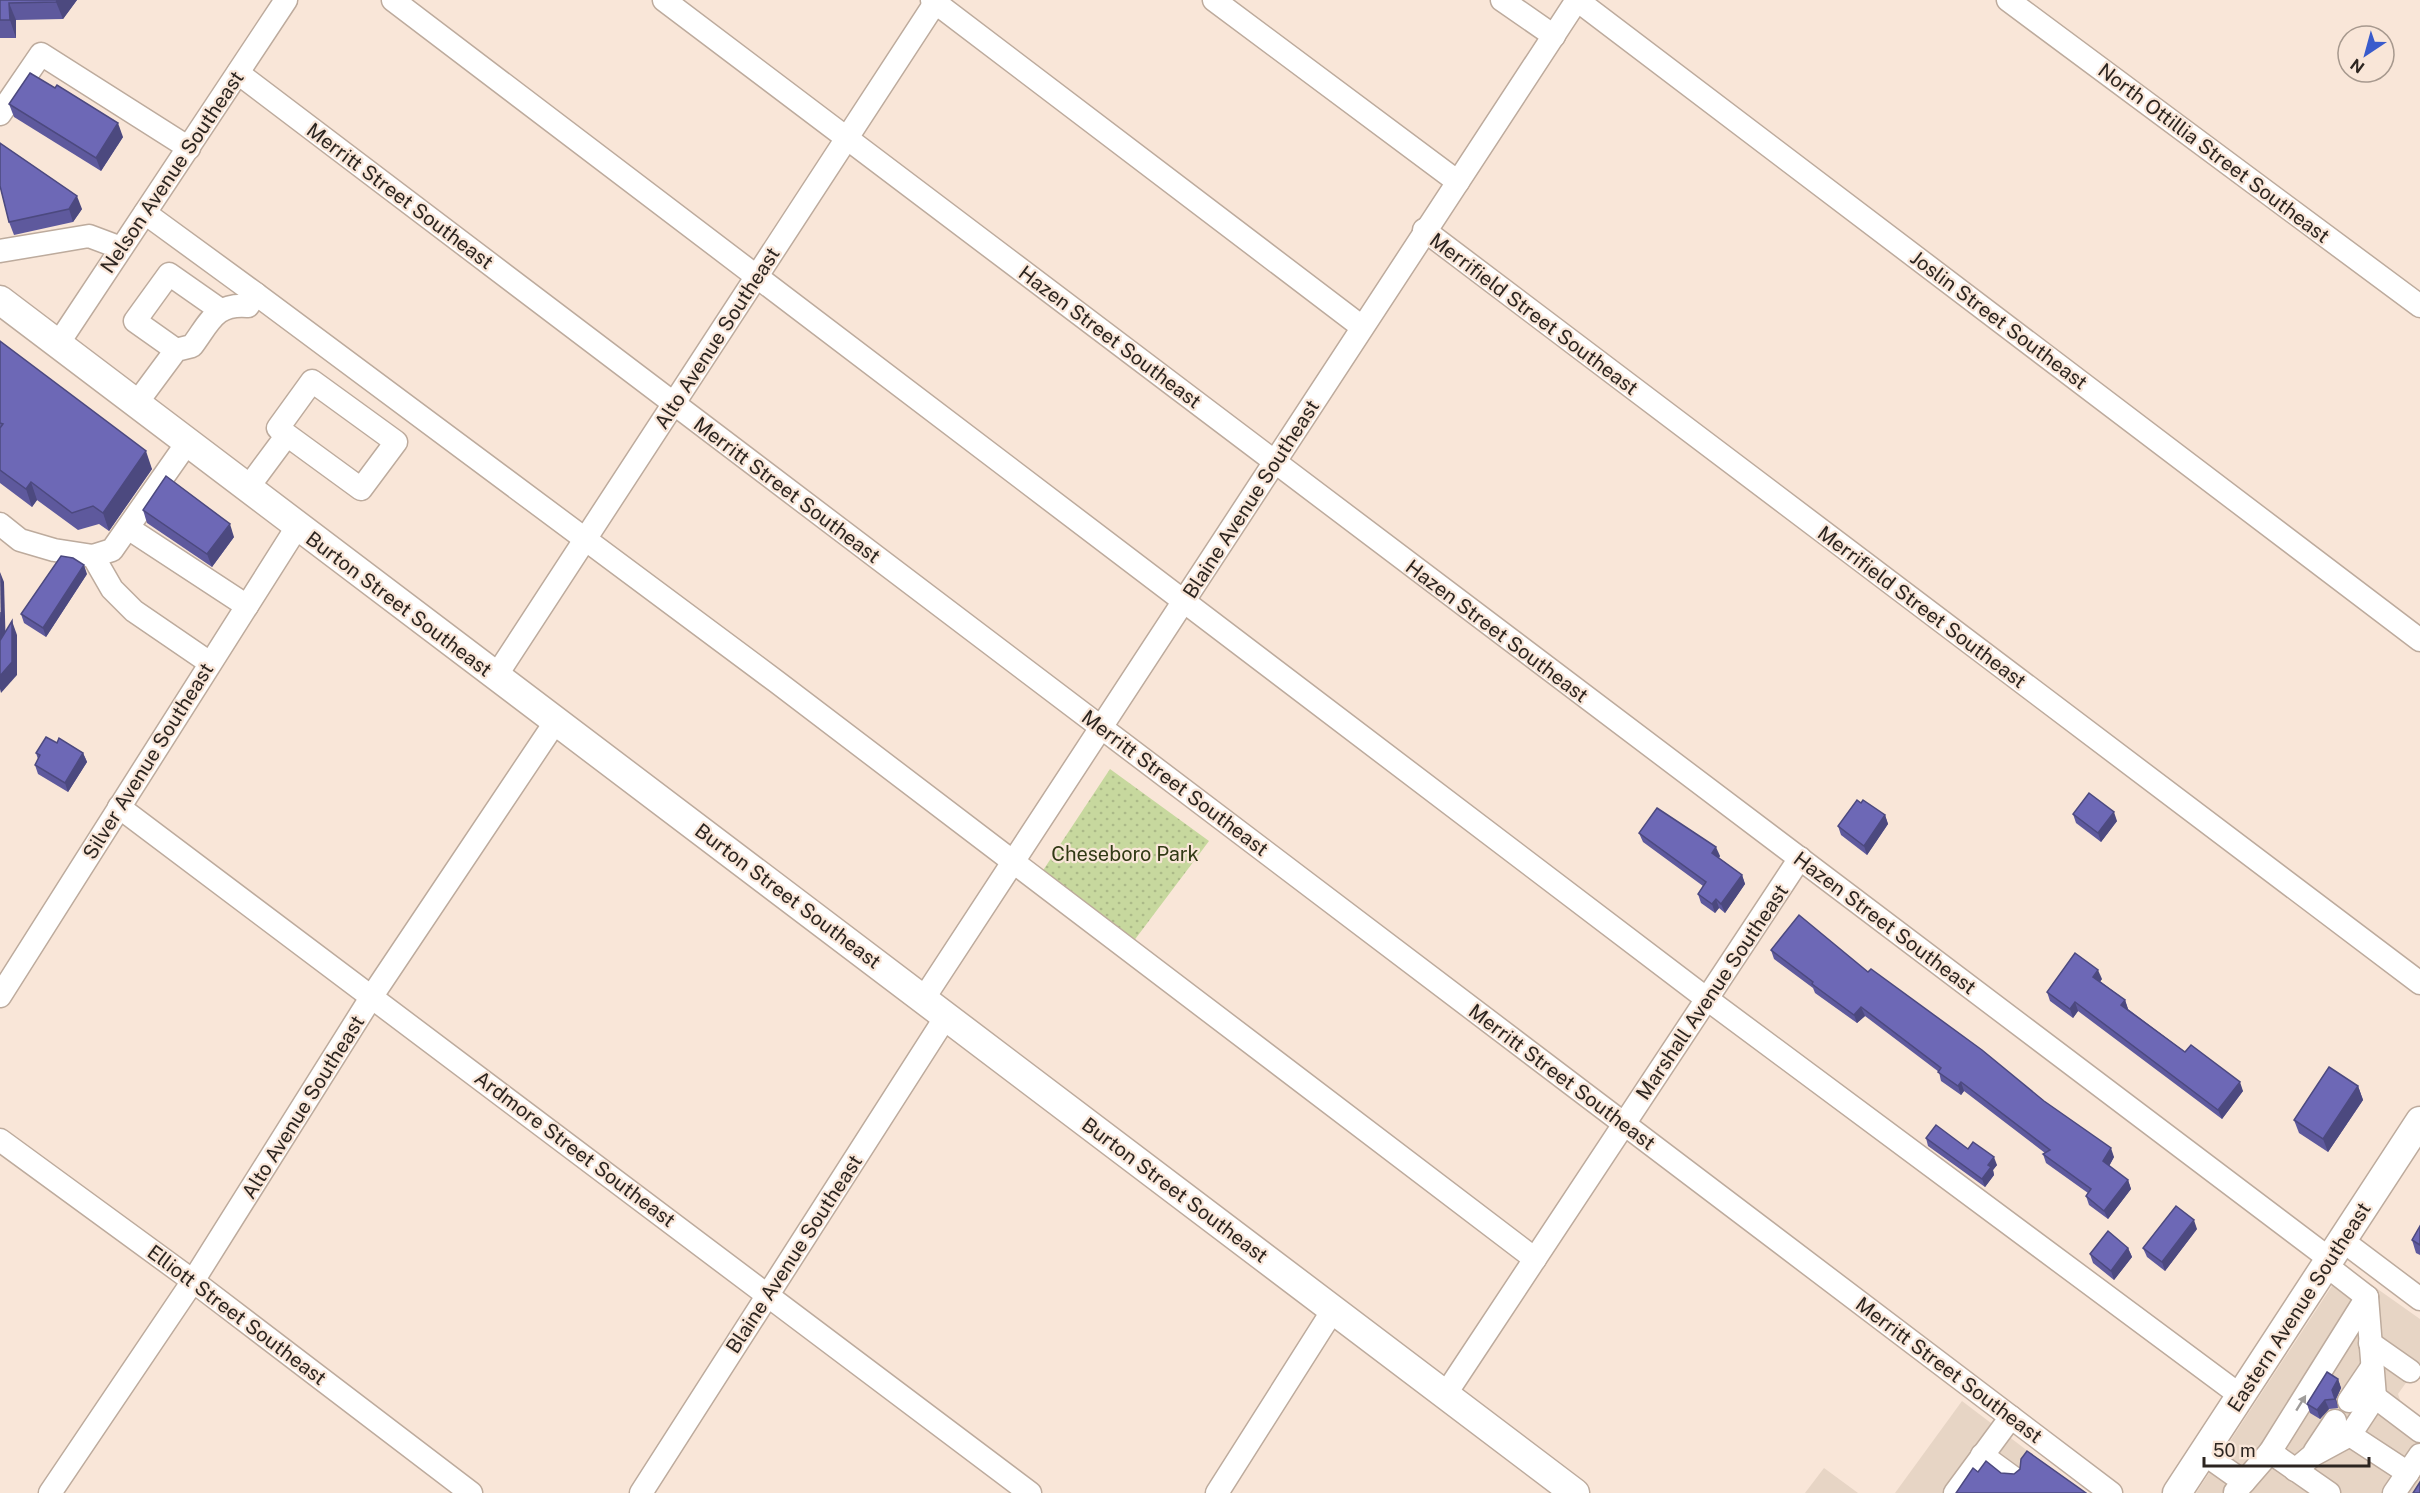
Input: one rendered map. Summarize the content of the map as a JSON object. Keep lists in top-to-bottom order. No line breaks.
{"streets":{"main road":["Burton Street Southeast","Eastern Avenue Southeast"],"street":["North Ottillia Street Southeast","Nelson Avenue Southeast","Merritt Street Southeast","Merrifield Street Southeast","Joslin Street Southeast","Hazen Street Southeast","Alto Avenue Southeast","Blaine Avenue Southeast","Silver Avenue Southeast","Marshall Avenue Southeast","Ardmore Street Southeast","Elliott Street Southeast"]},"crossings":[["Nelson Avenue Southeast","Merritt Street Southeast"],["Nelson Avenue Southeast","Burton Street Southeast"],["Merritt Street Southeast","Alto Avenue Southeast"],["Merritt Street Southeast","Blaine Avenue Southeast"],["Merritt Street Southeast","Marshall Avenue Southeast"],["Merrifield Street Southeast","Blaine Avenue Southeast"],["Joslin Street Southeast","Blaine Avenue Southeast"],["Hazen Street Southeast","Alto Avenue Southeast"],["Hazen Street Southeast","Blaine Avenue Southeast"],["Hazen Street Southeast","Marshall Avenue Southeast"],["Hazen Street Southeast","Eastern Avenue Southeast"],["Alto Avenue Southeast","Burton Street Southeast"],["Alto Avenue Southeast","Ardmore Street Southeast"],["Alto Avenue Southeast","Elliott Street Southeast"],["Blaine Avenue Southeast","Burton Street Southeast"],["Blaine Avenue Southeast","Ardmore Street Southeast"],["Burton Street Southeast","Silver Avenue Southeast"],["Burton Street Southeast","Marshall Avenue Southeast"],["Silver Avenue Southeast","Ardmore Street Southeast"]],"parks":["Cheseboro Park"],"scale_bar":"50 m","north":"bottom left"}
